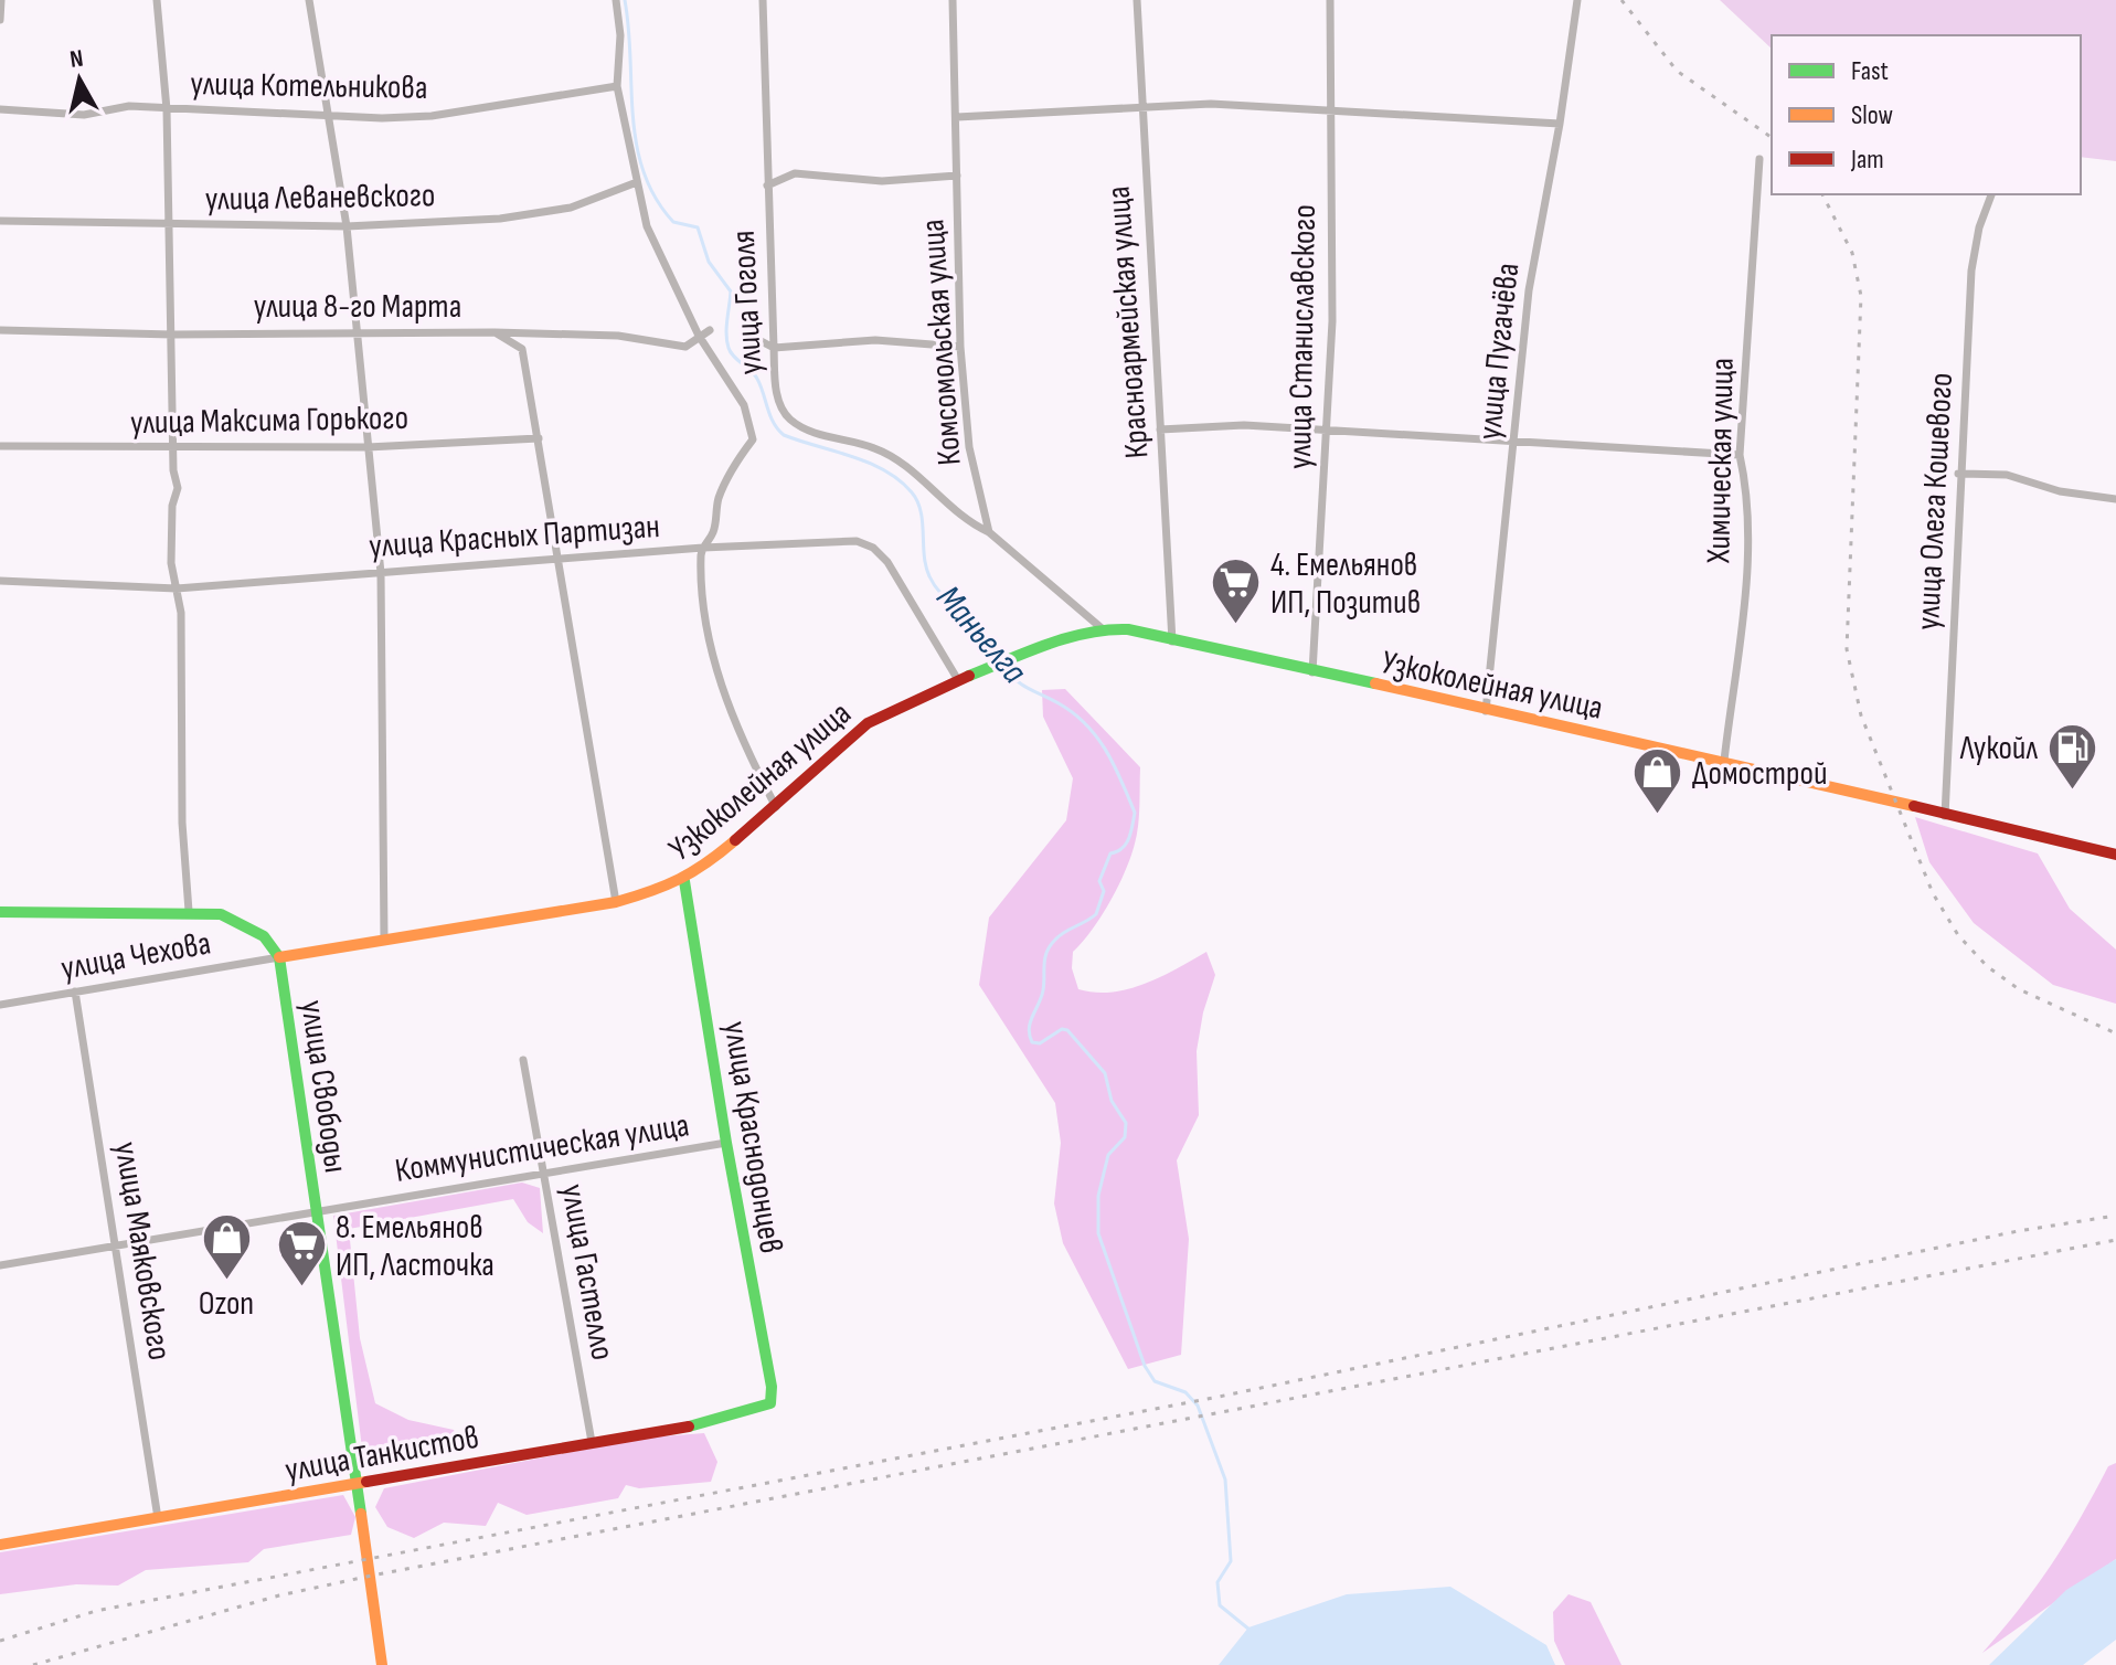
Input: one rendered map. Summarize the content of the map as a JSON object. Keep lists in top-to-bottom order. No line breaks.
{"streets":{"street":["улица Котельникова","улица Леваневского","улица Гоголя","улица 8-го Марта","Красноармейская улица","улица Станиславского","Комсомольская улица","улица Пугачёва","улица Максима Горького","Химическая улица","улица Олега Кошевого","улица Красных Партизан","Узкоколейная улица","улица Чехова","улица Свободы","улица Краснодонцев","Коммунистическая улица","улица Маяковского","улица Гастелло","улица Танкистов"]},"crossings":[["улица Гоголя","Комсомольская улица"],["Красноармейская улица","Узкоколейная улица"],["улица Станиславского","Узкоколейная улица"],["улица Пугачёва","Узкоколейная улица"],["Химическая улица","Узкоколейная улица"],["улица Олега Кошевого","Узкоколейная улица"],["улица Красных Партизан","Узкоколейная улица"],["Узкоколейная улица","улица Чехова"],["Узкоколейная улица","улица Свободы"],["Узкоколейная улица","улица Краснодонцев"],["улица Чехова","улица Свободы"],["улица Чехова","улица Маяковского"],["улица Свободы","Коммунистическая улица"],["улица Свободы","улица Танкистов"],["улица Краснодонцев","Коммунистическая улица"],["улица Краснодонцев","улица Танкистов"],["Коммунистическая улица","улица Маяковского"],["Коммунистическая улица","улица Гастелло"],["улица Маяковского","улица Танкистов"],["улица Гастелло","улица Танкистов"]],"water":["Маньелга"],"places":{"supermarket":["4. Емельянов ИП, Позитив","8. Емельянов ИП, Ласточка"],"fuel station":["Лукойл"],"shop":["Домострой","Ozon"]},"legend":["Fast","Slow","Jam"],"north":"top"}
